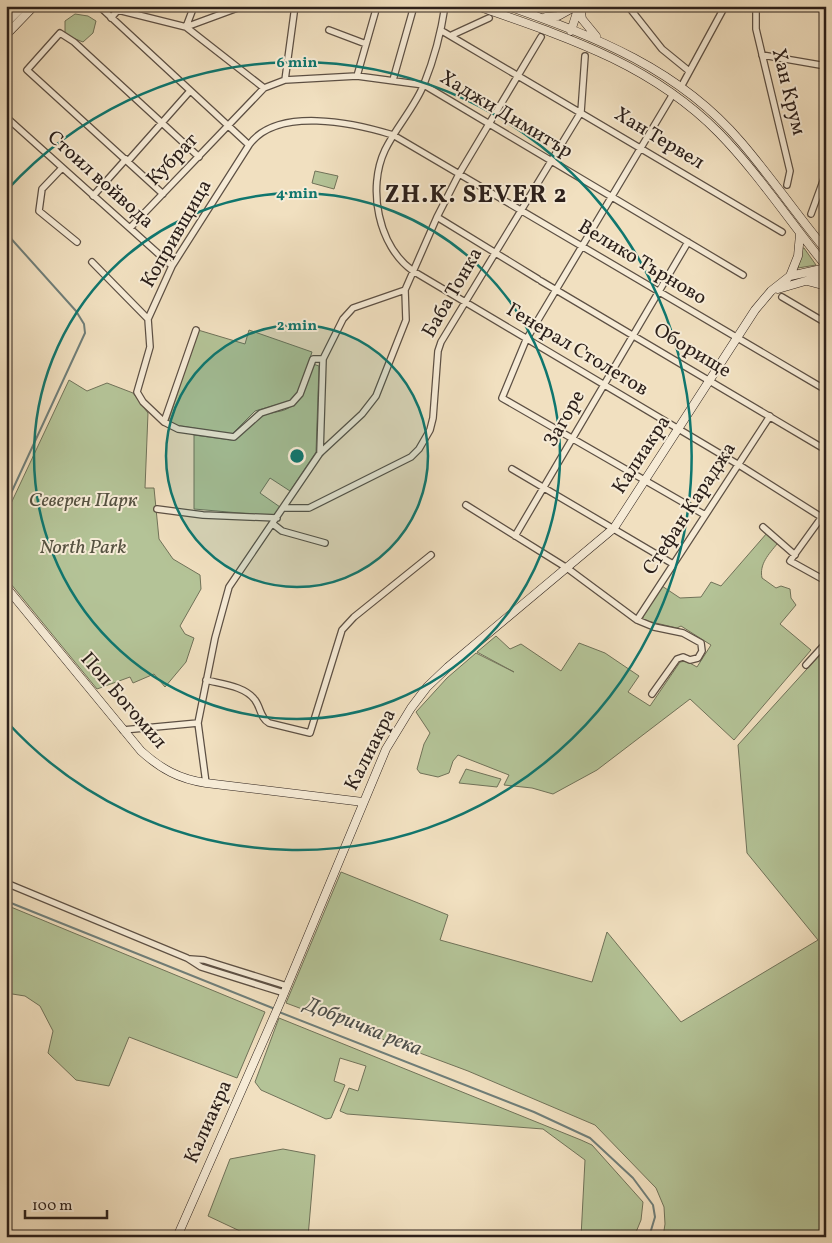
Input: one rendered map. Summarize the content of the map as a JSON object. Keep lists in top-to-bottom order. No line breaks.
{"streets":{"street":["Хан Крум","Хаджи Димитър","Хан Тервел","Кубрат","Стоил войвода","Копривщица","Велико Търново","Баба Тонка","Генерал Столетов","Оборище","Загоре","Калиакра","Стефан Караджа","Поп Богомил"]},"crossings":[["Хаджи Димитър","Кубрат"],["Хаджи Димитър","Баба Тонка"],["Хаджи Димитър","Генерал Столетов"],["Хаджи Димитър","Загоре"],["Хан Тервел","Баба Тонка"],["Хан Тервел","Генерал Столетов"],["Кубрат","Стоил войвода"],["Стоил войвода","Копривщица"],["Копривщица","Велико Търново"],["Велико Търново","Баба Тонка"],["Велико Търново","Генерал Столетов"],["Велико Търново","Загоре"],["Велико Търново","Калиакра"],["Баба Тонка","Генерал Столетов"],["Баба Тонка","Оборище"],["Генерал Столетов","Загоре"],["Генерал Столетов","Калиакра"],["Генерал Столетов","Стефан Караджа"],["Оборище","Загоре"],["Оборище","Калиакра"],["Оборище","Стефан Караджа"],["Калиакра","Поп Богомил"]],"districts":["ZH.K. SEVER 2"],"water":["Добричка река"],"parks":["Северен Парк","North Park"],"scale_bar":"100 m","rings":["6 min","4 min","2 min"]}
